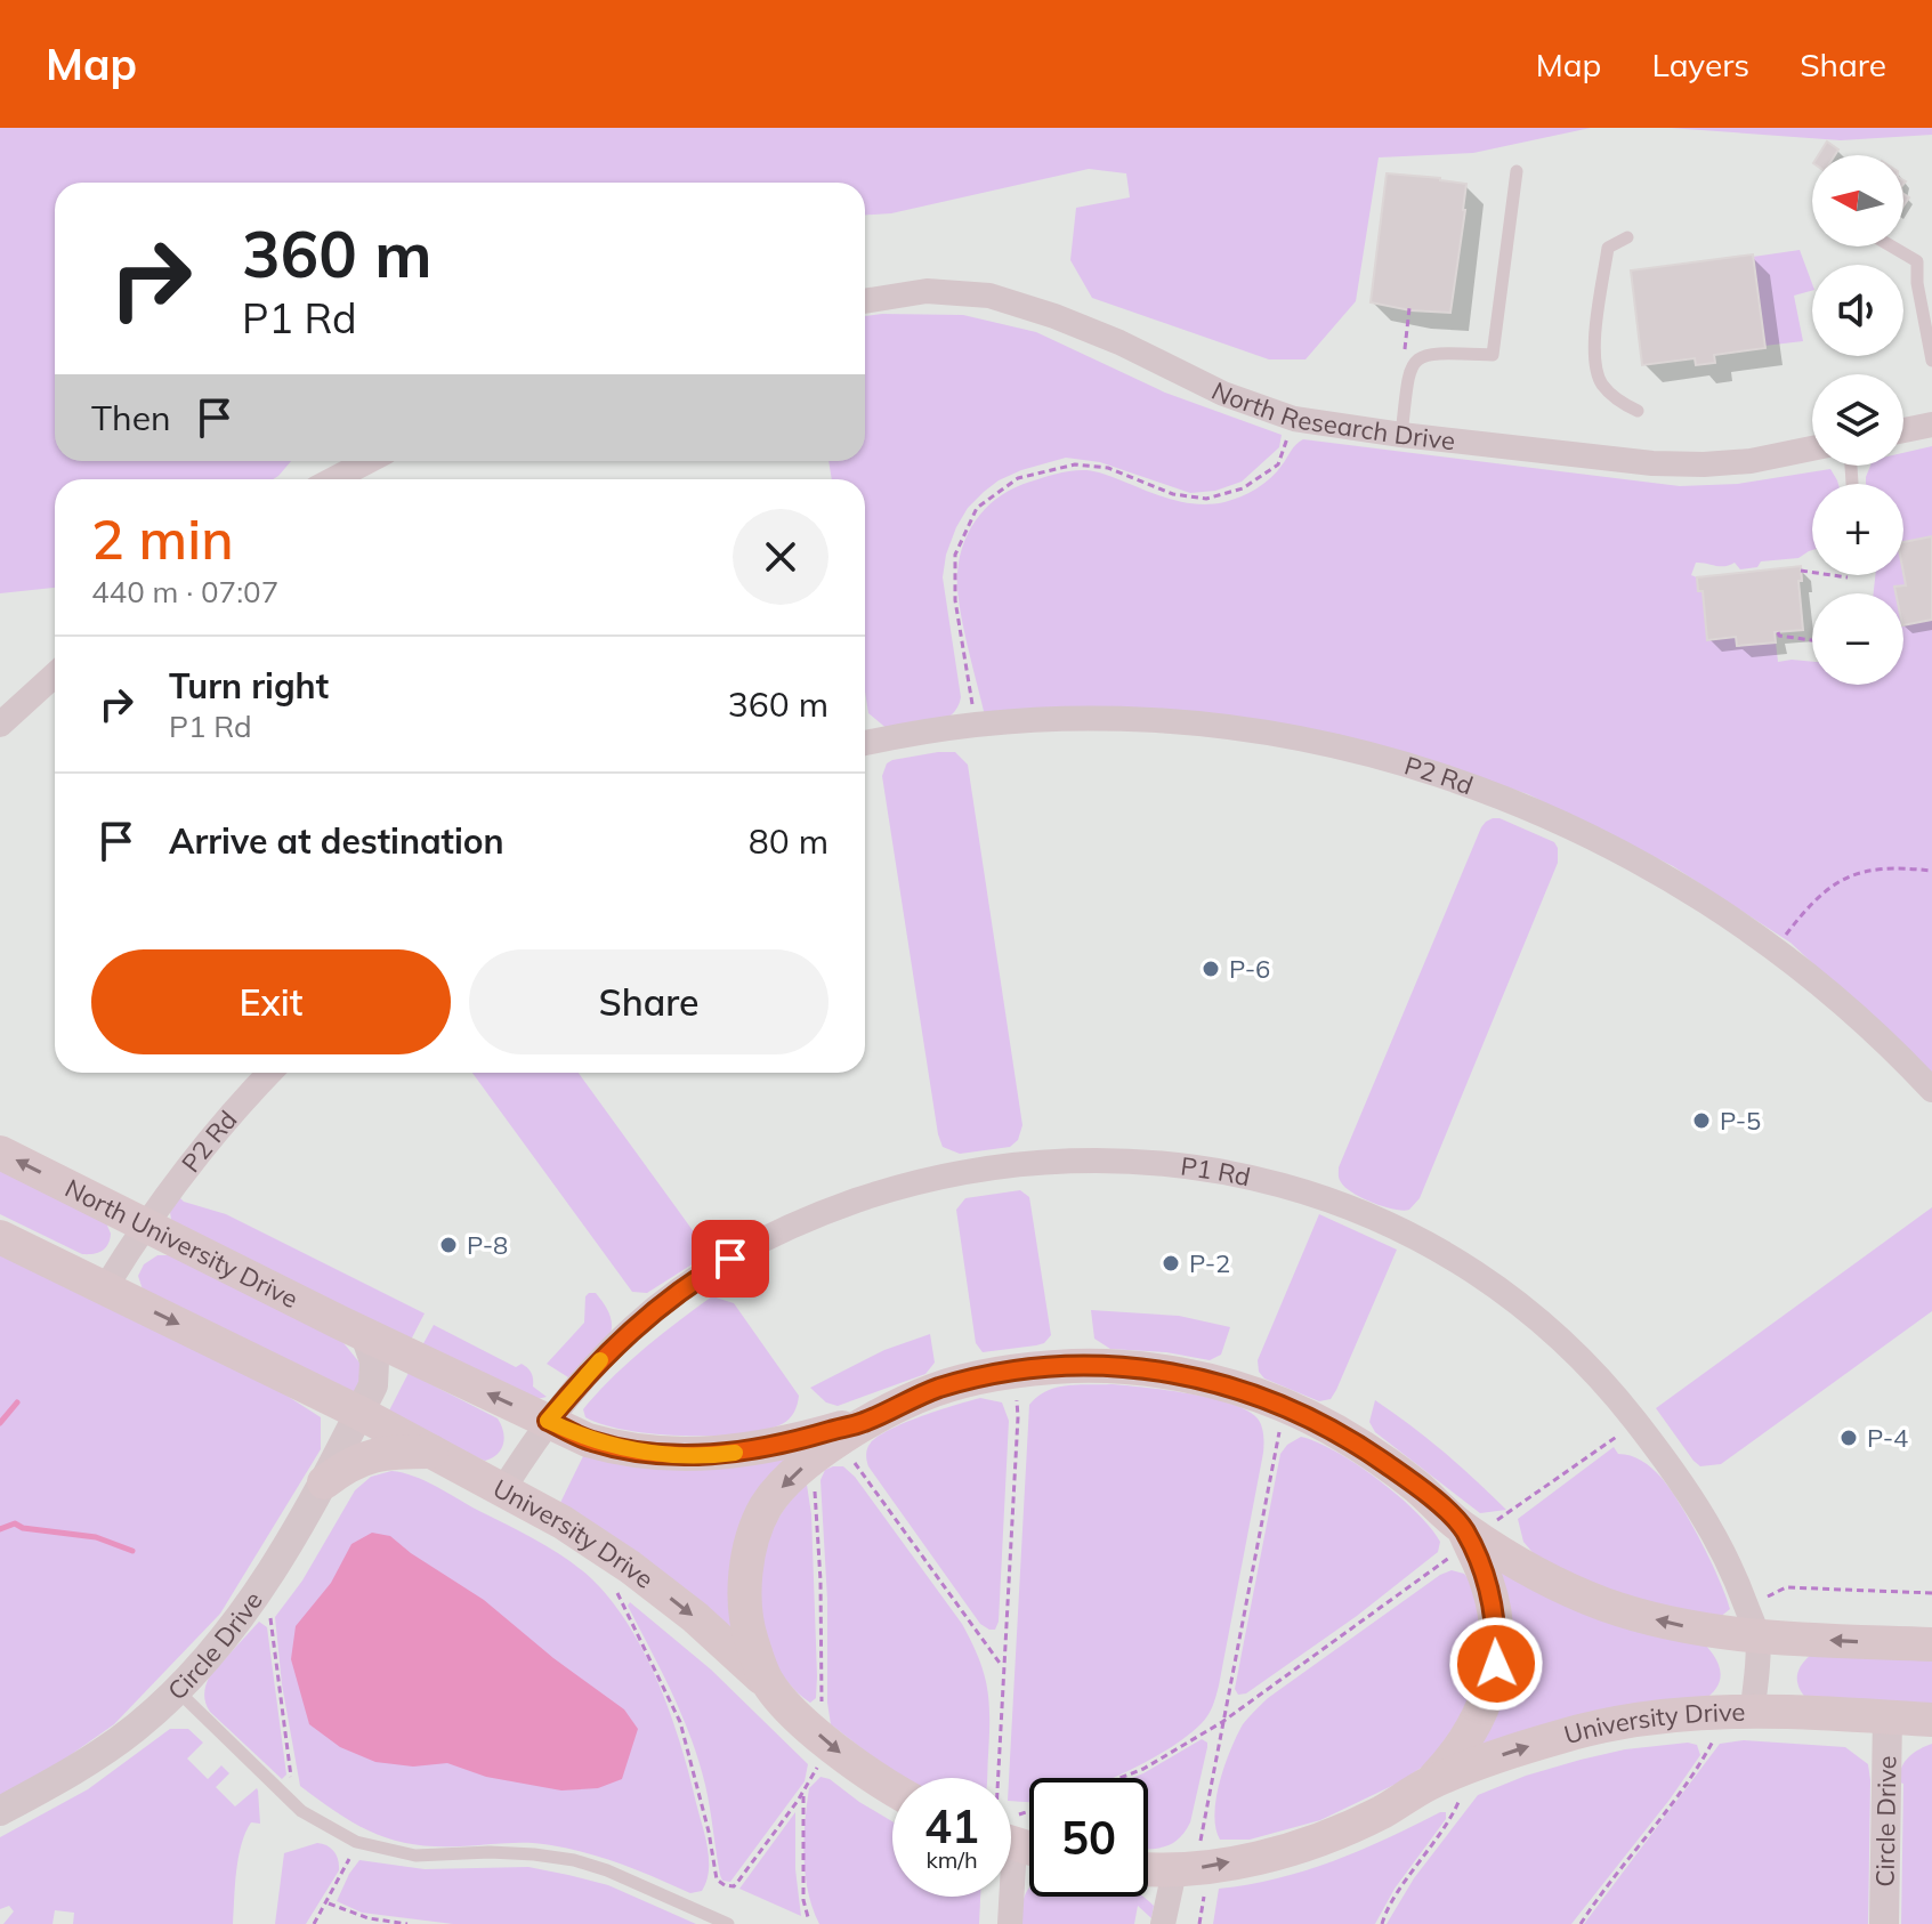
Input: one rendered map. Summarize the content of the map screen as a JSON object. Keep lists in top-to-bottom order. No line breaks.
{"streets":{"main road":["North University Drive","University Drive"],"street":["North Research Drive","P2 Rd","P1 Rd","Circle Drive"]},"crossings":[["P2 Rd","North University Drive"],["P1 Rd","University Drive"],["North University Drive","University Drive"],["North University Drive","Circle Drive"],["University Drive","Circle Drive"]],"places":["P-6","P-5","P-8","P-2","P-4"],"north":"left","page":{"header":"Map","nav":["Map","Layers","Share"],"map_buttons":["+","−"],"turn":["360 m","P1 Rd"],"then":"Then","heading":["2 min","440 m · 07:07"],"list":[{"name":"Turn right","note":"P1 Rd","value":"360 m"},{"name":"Arrive at destination","value":"80 m"}],"buttons":["Exit","Share"],"speed":"41 km/h","limit":"50"}}
